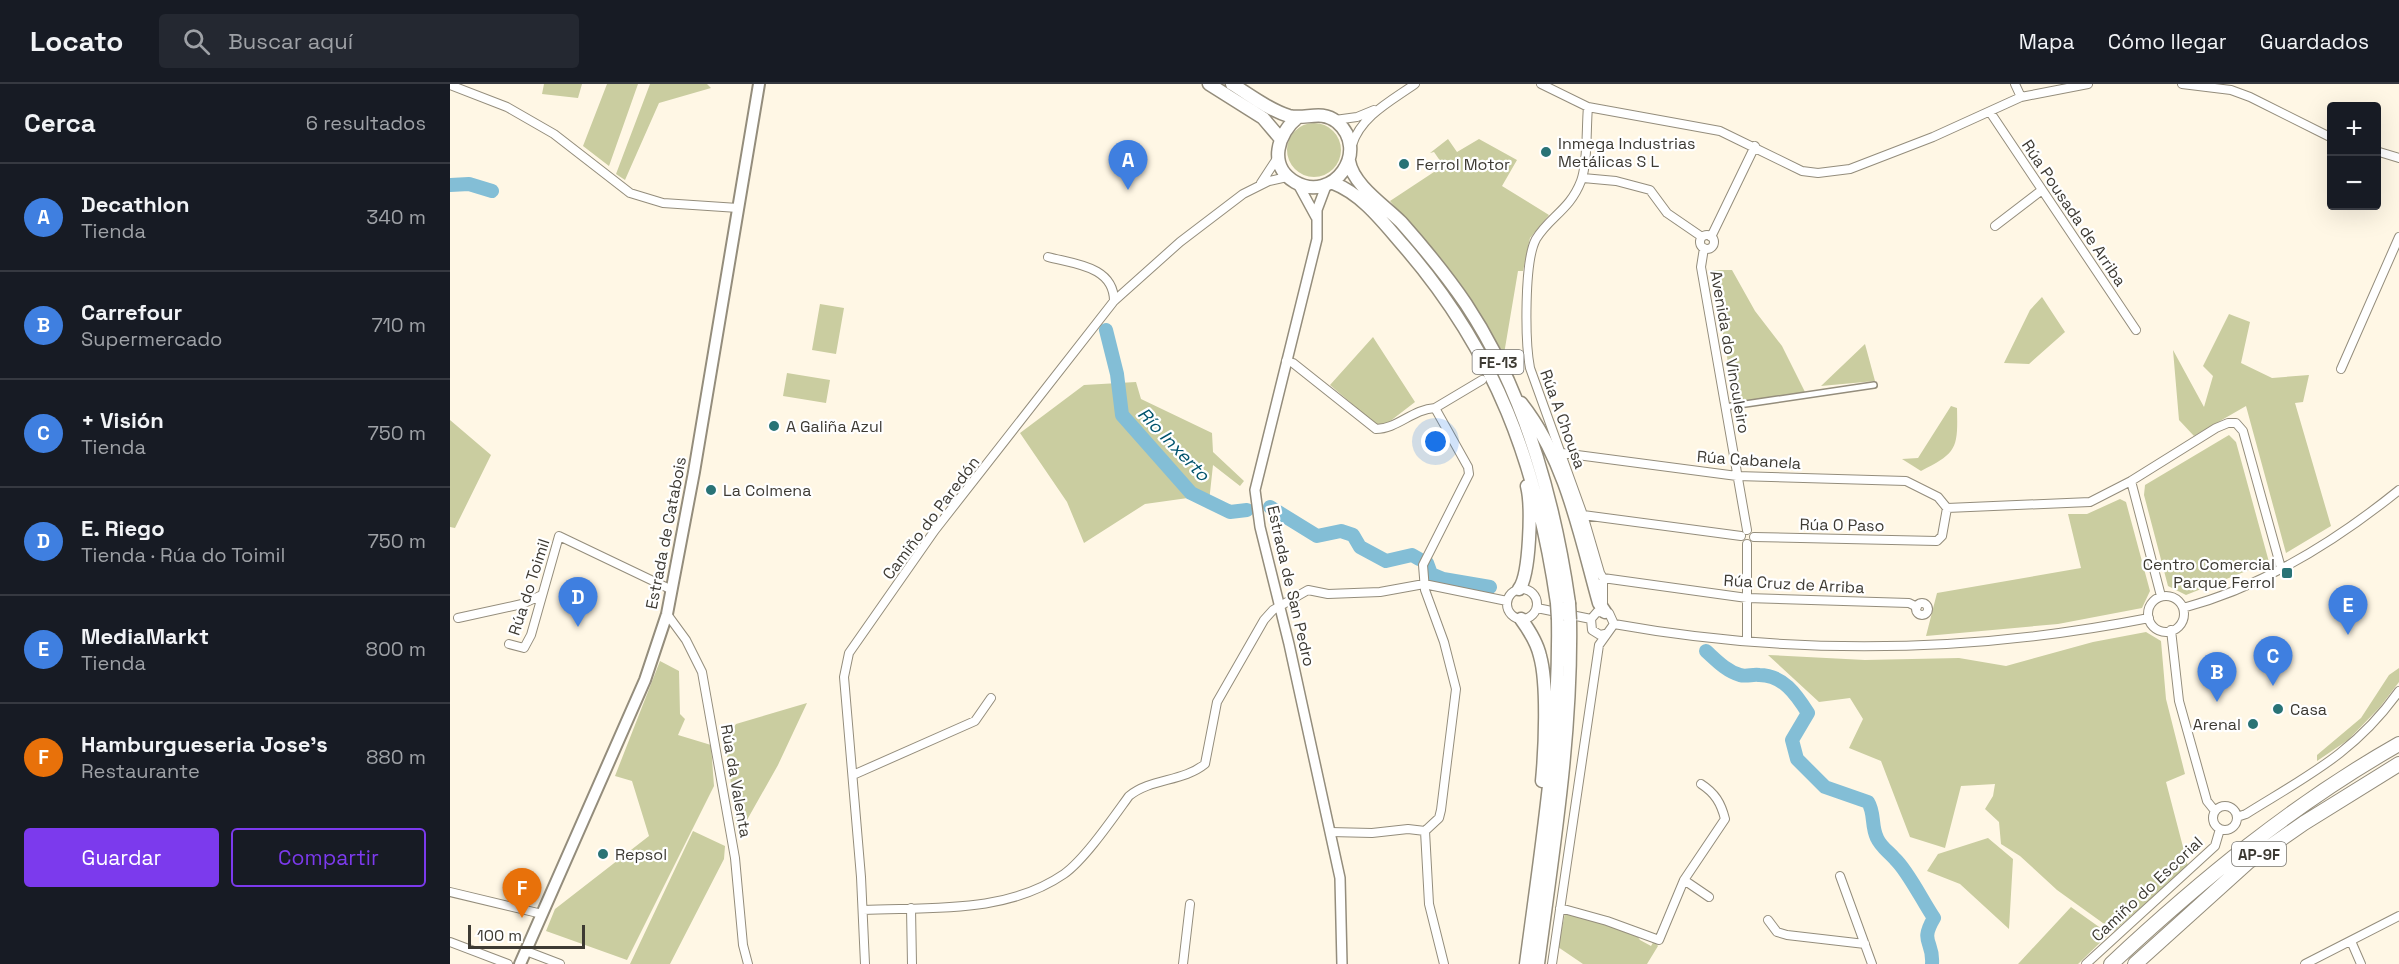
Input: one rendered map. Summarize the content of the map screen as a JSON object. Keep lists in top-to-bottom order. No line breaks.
{"streets":{"highway":["FE-13","AP-9F"],"main road":["Estrada de Catabois"],"street":["Rúa Pousada de Arriba","Avenida do Vinculeiro","Rúa A Chousa","Rúa Cabanela","Camiño do Paredón","Rúa O Paso","Rúa Cruz de Arriba","Estrada de San Pedro","Rúa do Toimil","Rúa da Valenta","Camiño do Escorial"]},"crossings":[["Avenida do Vinculeiro","Rúa Cabanela"],["Rúa A Chousa","Rúa Cabanela"],["Rúa A Chousa","Rúa Cruz de Arriba"],["Rúa Cabanela","Rúa O Paso"],["Estrada de Catabois","Rúa do Toimil"],["Estrada de Catabois","Rúa da Valenta"]],"water":["Río Inxerto"],"places":{"other":["Inmega Industrias Metálicas S L","Ferrol Motor","A Galiña Azul","La Colmena","Casa","Arenal","Repsol"],"transit":["Centro Comercial Parque Ferrol"]},"scale_bar":"100 m","page":{"header":"Locato","search":"Buscar aquí","nav":["Mapa","Cómo llegar","Guardados"],"heading":["Cerca","6 resultados"],"map_buttons":["+","−"],"pins":["A","D","E","C","B","F"],"list":[{"mark":"A","name":"Decathlon","note":"Tienda","value":"340 m"},{"mark":"B","name":"Carrefour","note":"Supermercado","value":"710 m"},{"mark":"C","name":"+ Visión","note":"Tienda","value":"750 m"},{"mark":"D","name":"E. Riego","note":"Tienda · Rúa do Toimil","value":"750 m"},{"mark":"E","name":"MediaMarkt","note":"Tienda","value":"800 m"},{"mark":"F","name":"Hamburgueseria Jose's","note":"Restaurante","value":"880 m"}],"buttons":["Guardar","Compartir"],"scale":"100 m"}}
